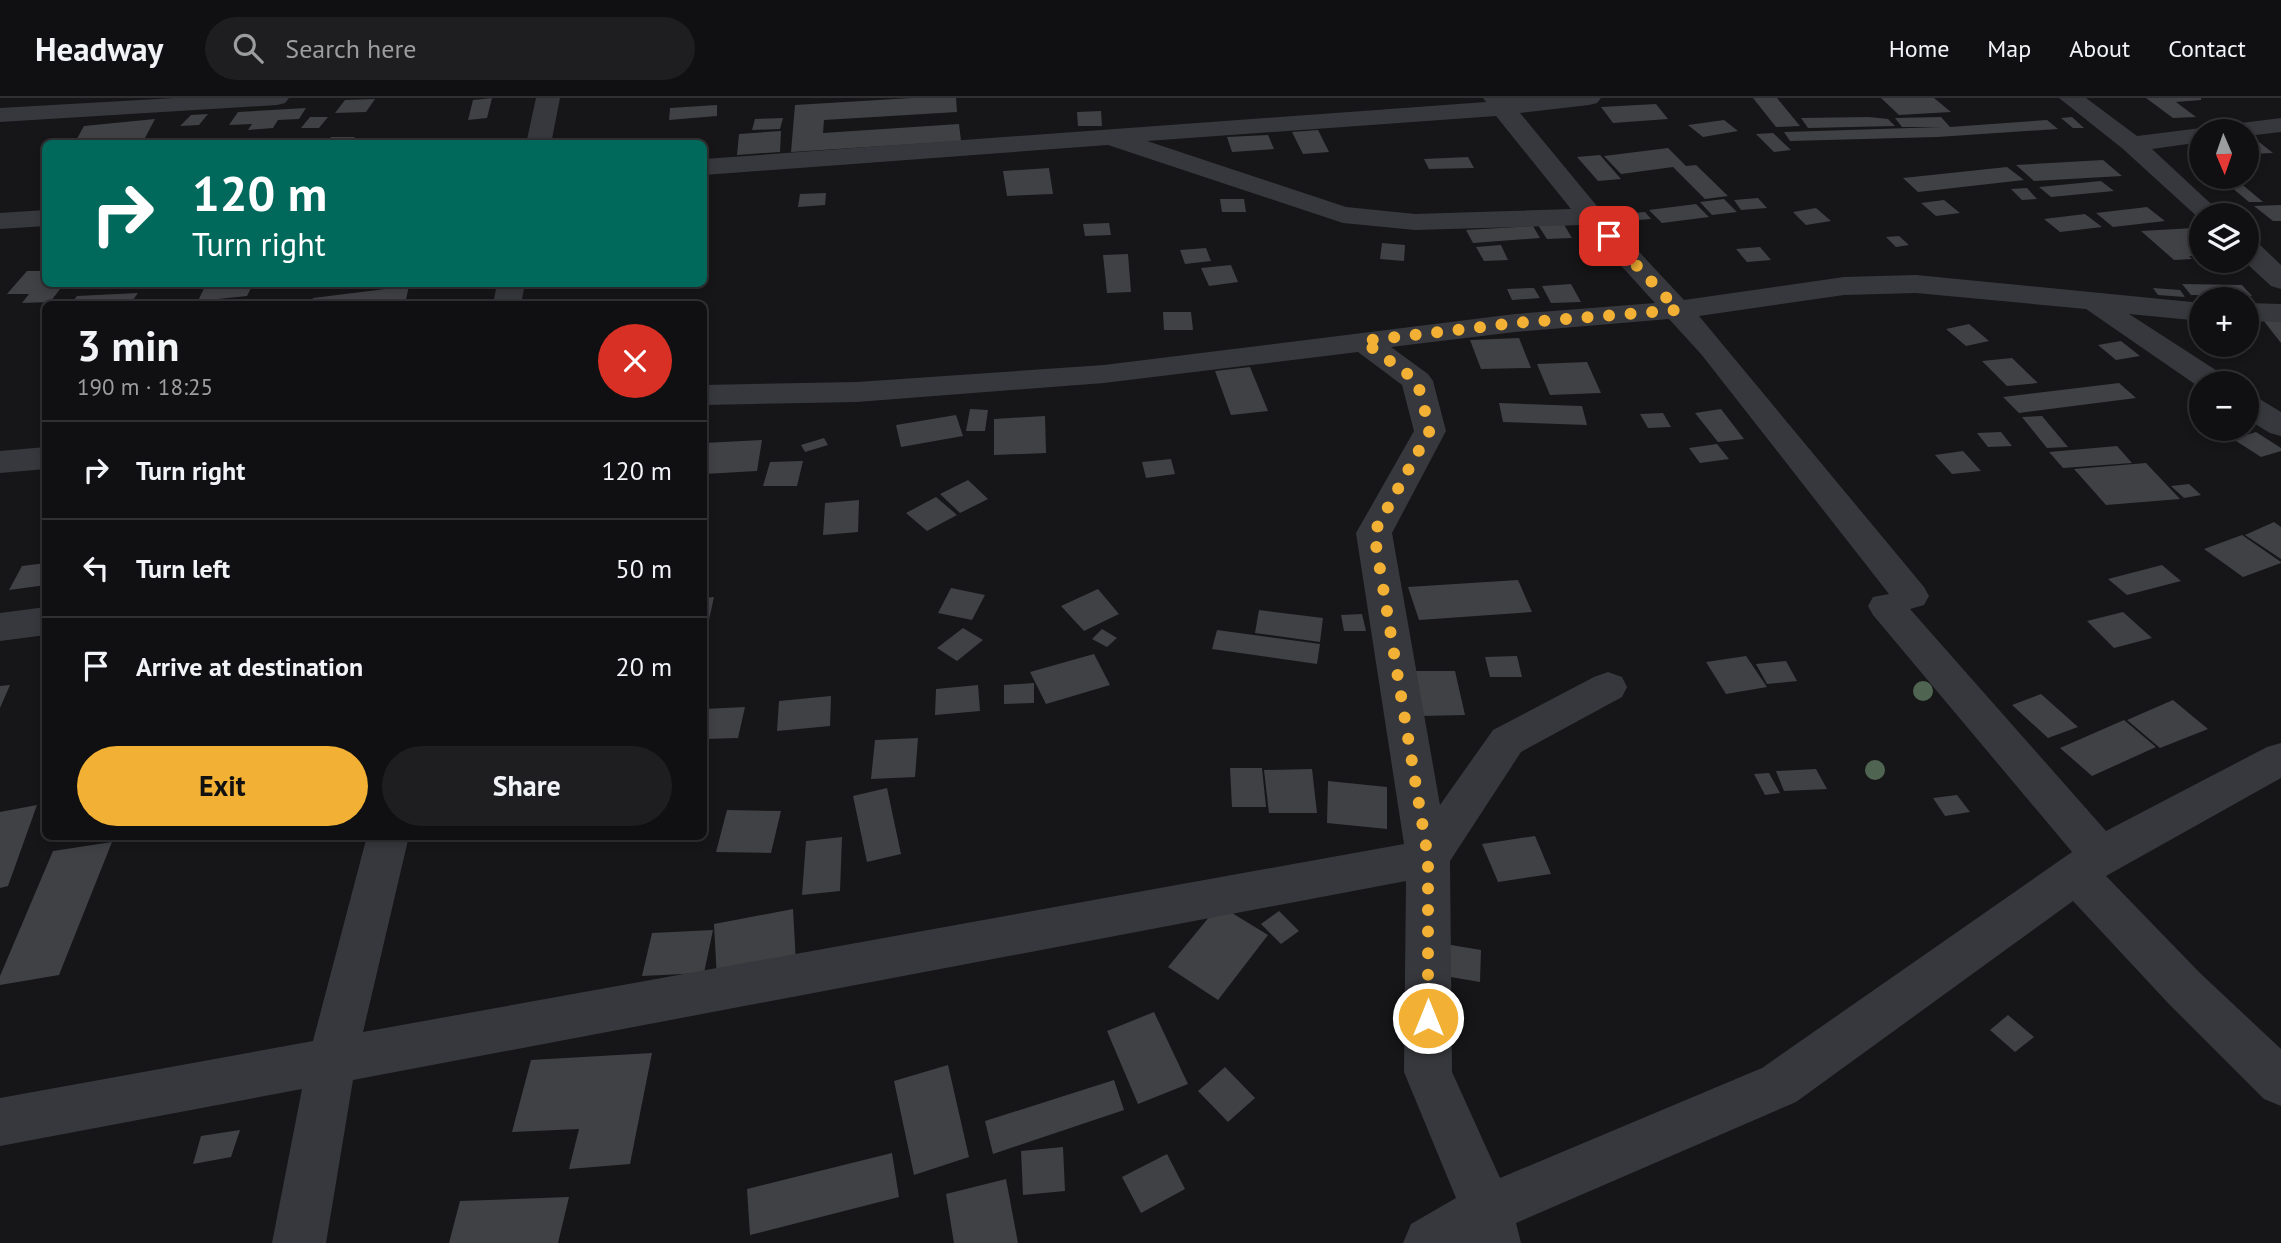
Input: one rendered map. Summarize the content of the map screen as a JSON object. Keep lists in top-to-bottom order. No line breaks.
{"north":"bottom","page":{"header":"Headway","search":"Search here","nav":["Home","Map","About","Contact"],"map_buttons":["+","−"],"turn":["120 m","Turn right"],"heading":["3 min","190 m · 18:25"],"list":[{"name":"Turn right","value":"120 m"},{"name":"Turn left","value":"50 m"},{"name":"Arrive at destination","value":"20 m"}],"buttons":["Exit","Share"]}}
